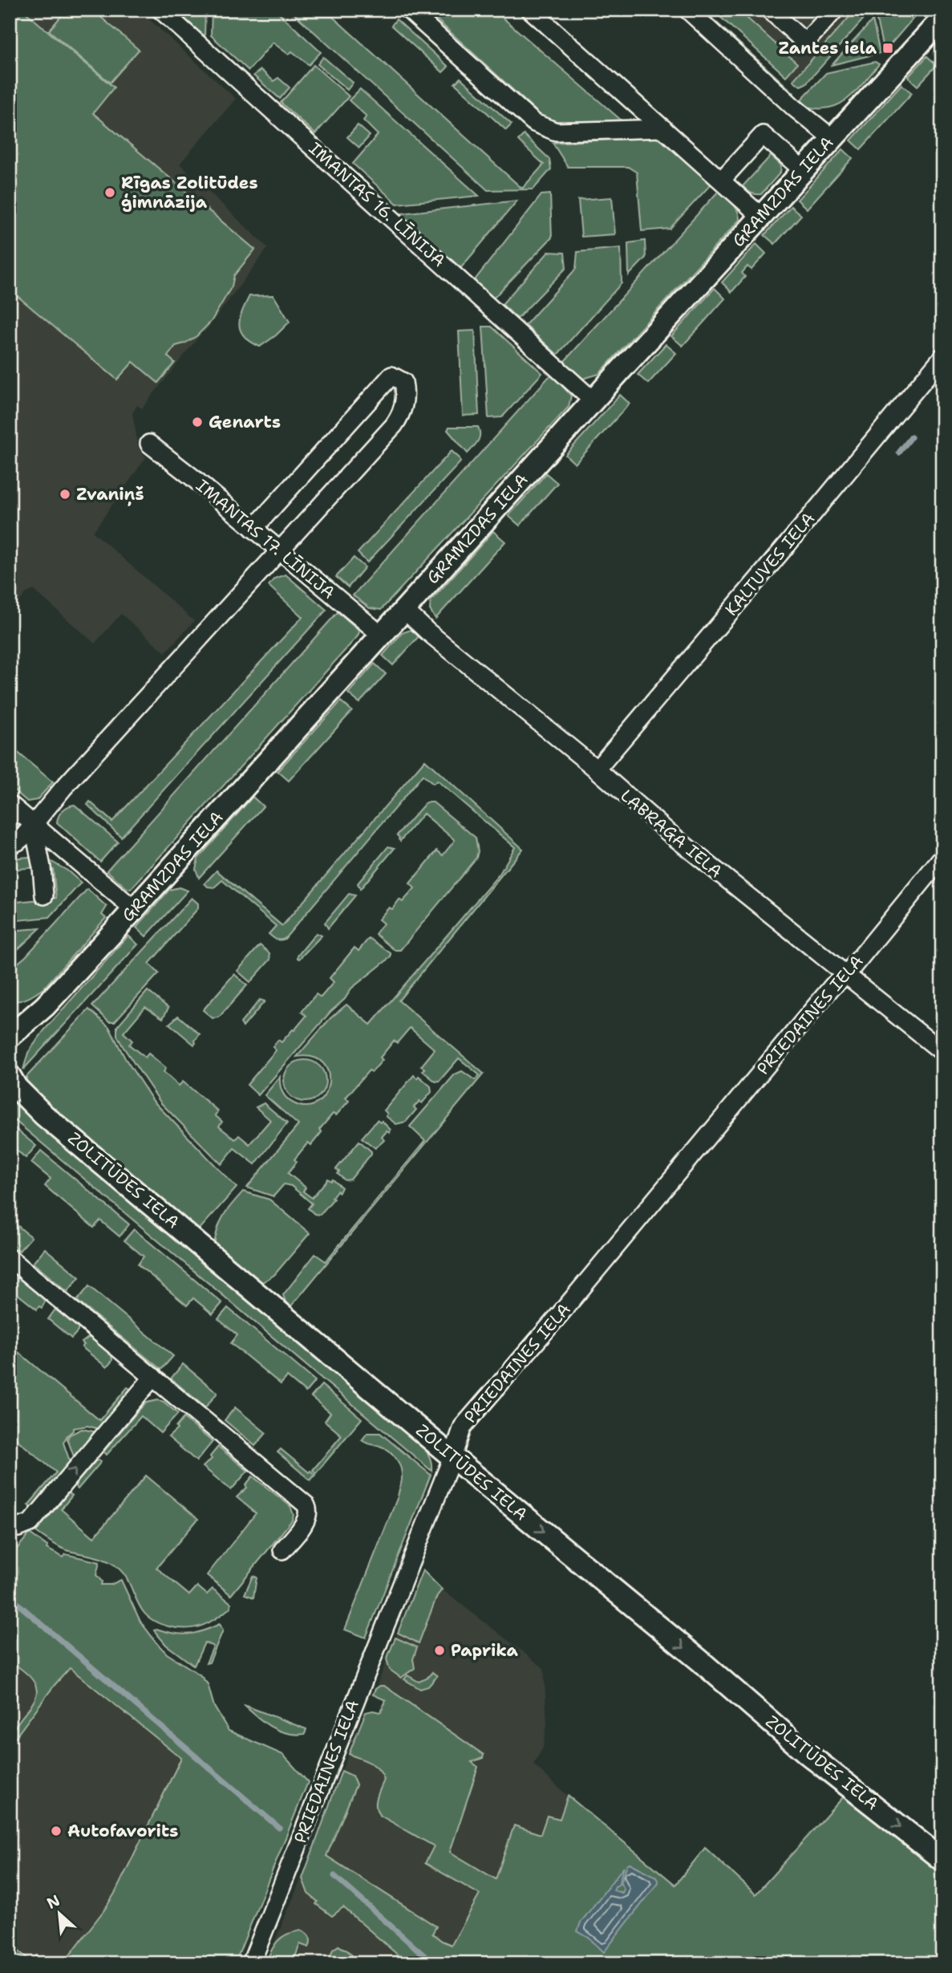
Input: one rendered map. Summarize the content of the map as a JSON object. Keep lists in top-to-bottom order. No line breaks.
{"streets":{"street":["GRAMZDAS IELA","IMANTAS 16. LĪNIJA","IMANTAS 17. LĪNIJA","KALTUVES IELA","LABRAGA IELA","PRIEDAINES IELA","ZOLITŪDES IELA"]},"crossings":[["GRAMZDAS IELA","IMANTAS 16. LĪNIJA"],["GRAMZDAS IELA","IMANTAS 17. LĪNIJA"],["GRAMZDAS IELA","LABRAGA IELA"],["KALTUVES IELA","LABRAGA IELA"],["LABRAGA IELA","PRIEDAINES IELA"],["PRIEDAINES IELA","ZOLITŪDES IELA"]],"one_way":["ZOLITŪDES IELA"],"places":{"transit":["Zantes iela"],"other":["Rīgas Zolitūdes ģimnāzija","Genarts","Zvaniņš","Paprika","Autofavorits"]},"north":"top left"}
